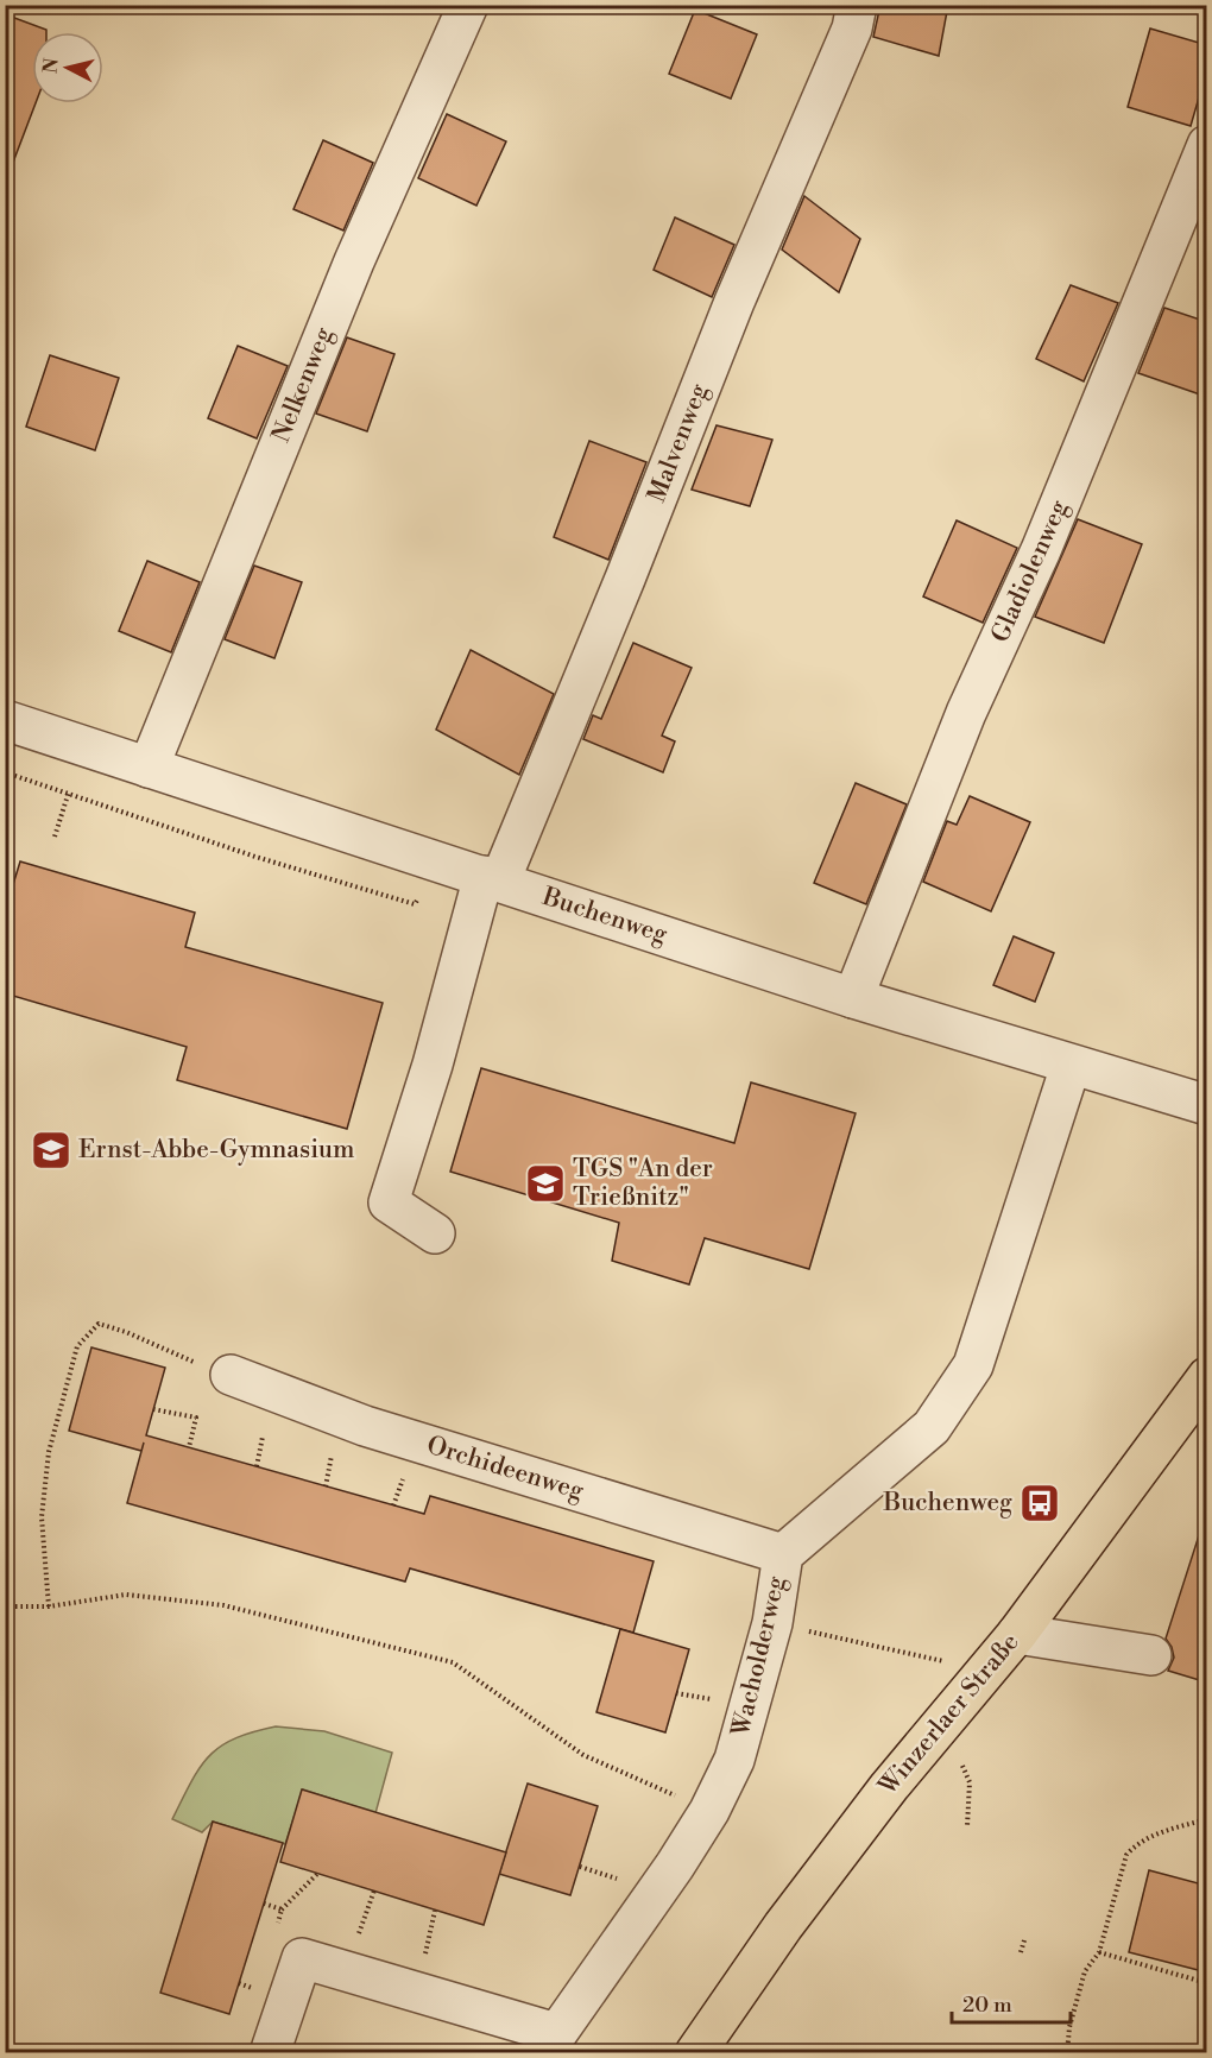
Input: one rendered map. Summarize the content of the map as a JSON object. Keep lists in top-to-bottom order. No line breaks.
{"streets":{"main road":["Winzerlaer Straße"],"street":["Nelkenweg","Malvenweg","Gladiolenweg","Buchenweg","Orchideenweg","Wacholderweg"]},"crossings":[["Nelkenweg","Buchenweg"],["Malvenweg","Buchenweg"],["Gladiolenweg","Buchenweg"],["Buchenweg","Wacholderweg"],["Orchideenweg","Wacholderweg"]],"places":{"school or university":["Ernst-Abbe-Gymnasium","TGS \"An der Trießnitz\""],"bus stop":["Buchenweg"]},"scale_bar":"20 m","north":"left"}
